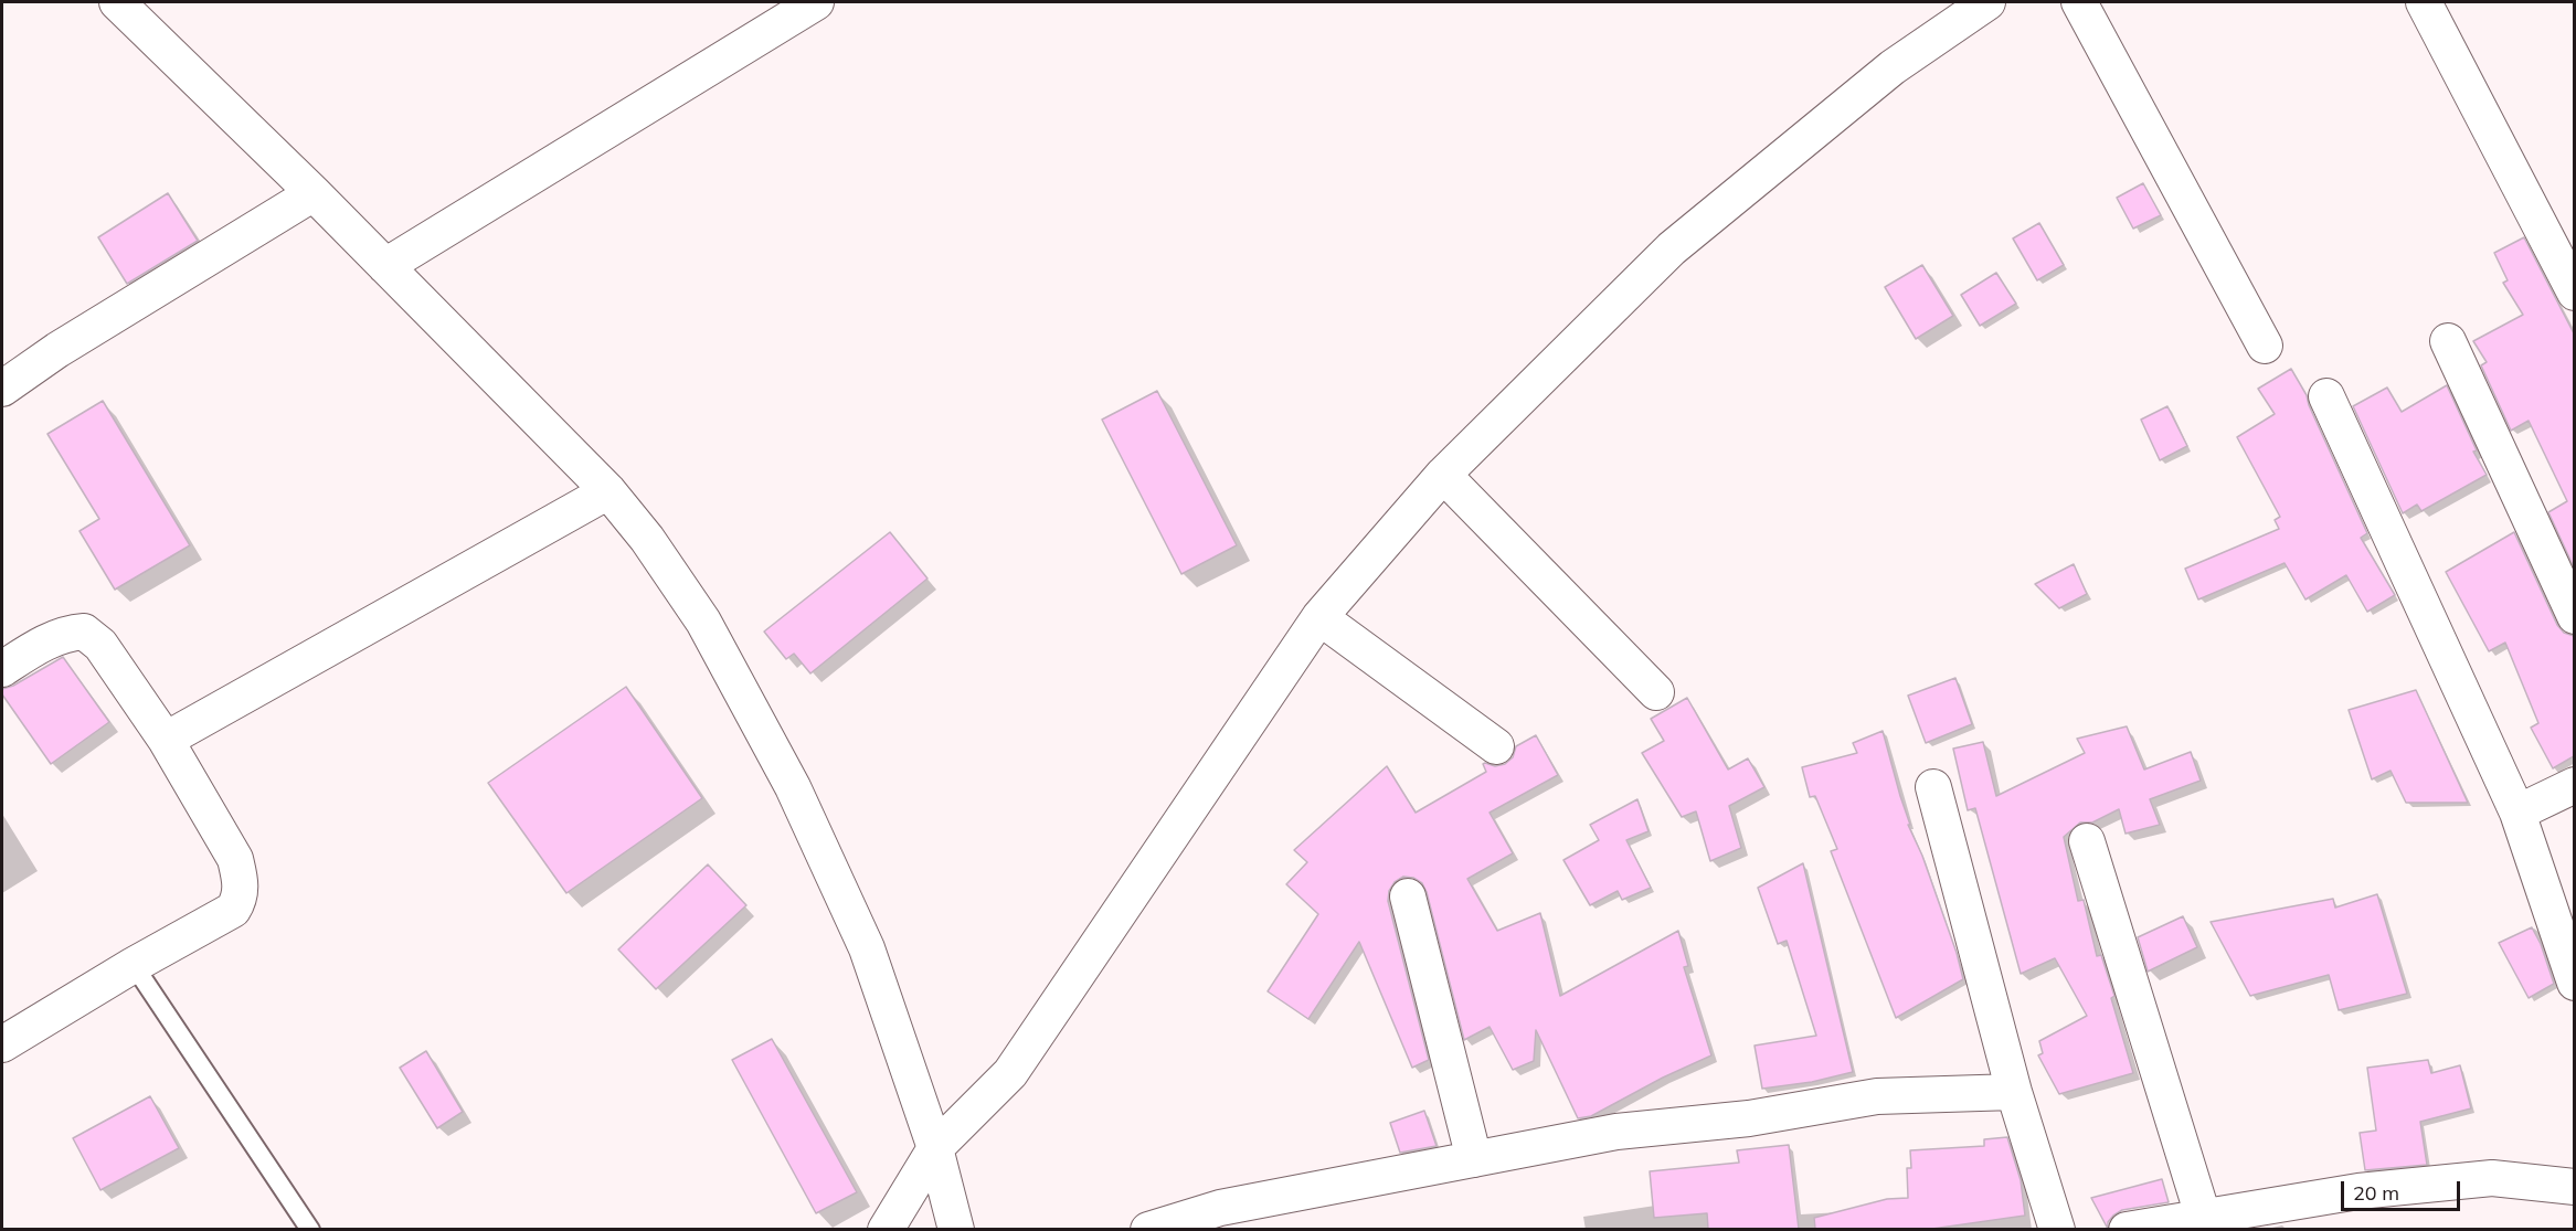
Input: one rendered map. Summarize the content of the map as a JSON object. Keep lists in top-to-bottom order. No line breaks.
{"scale_bar":"20 m"}
